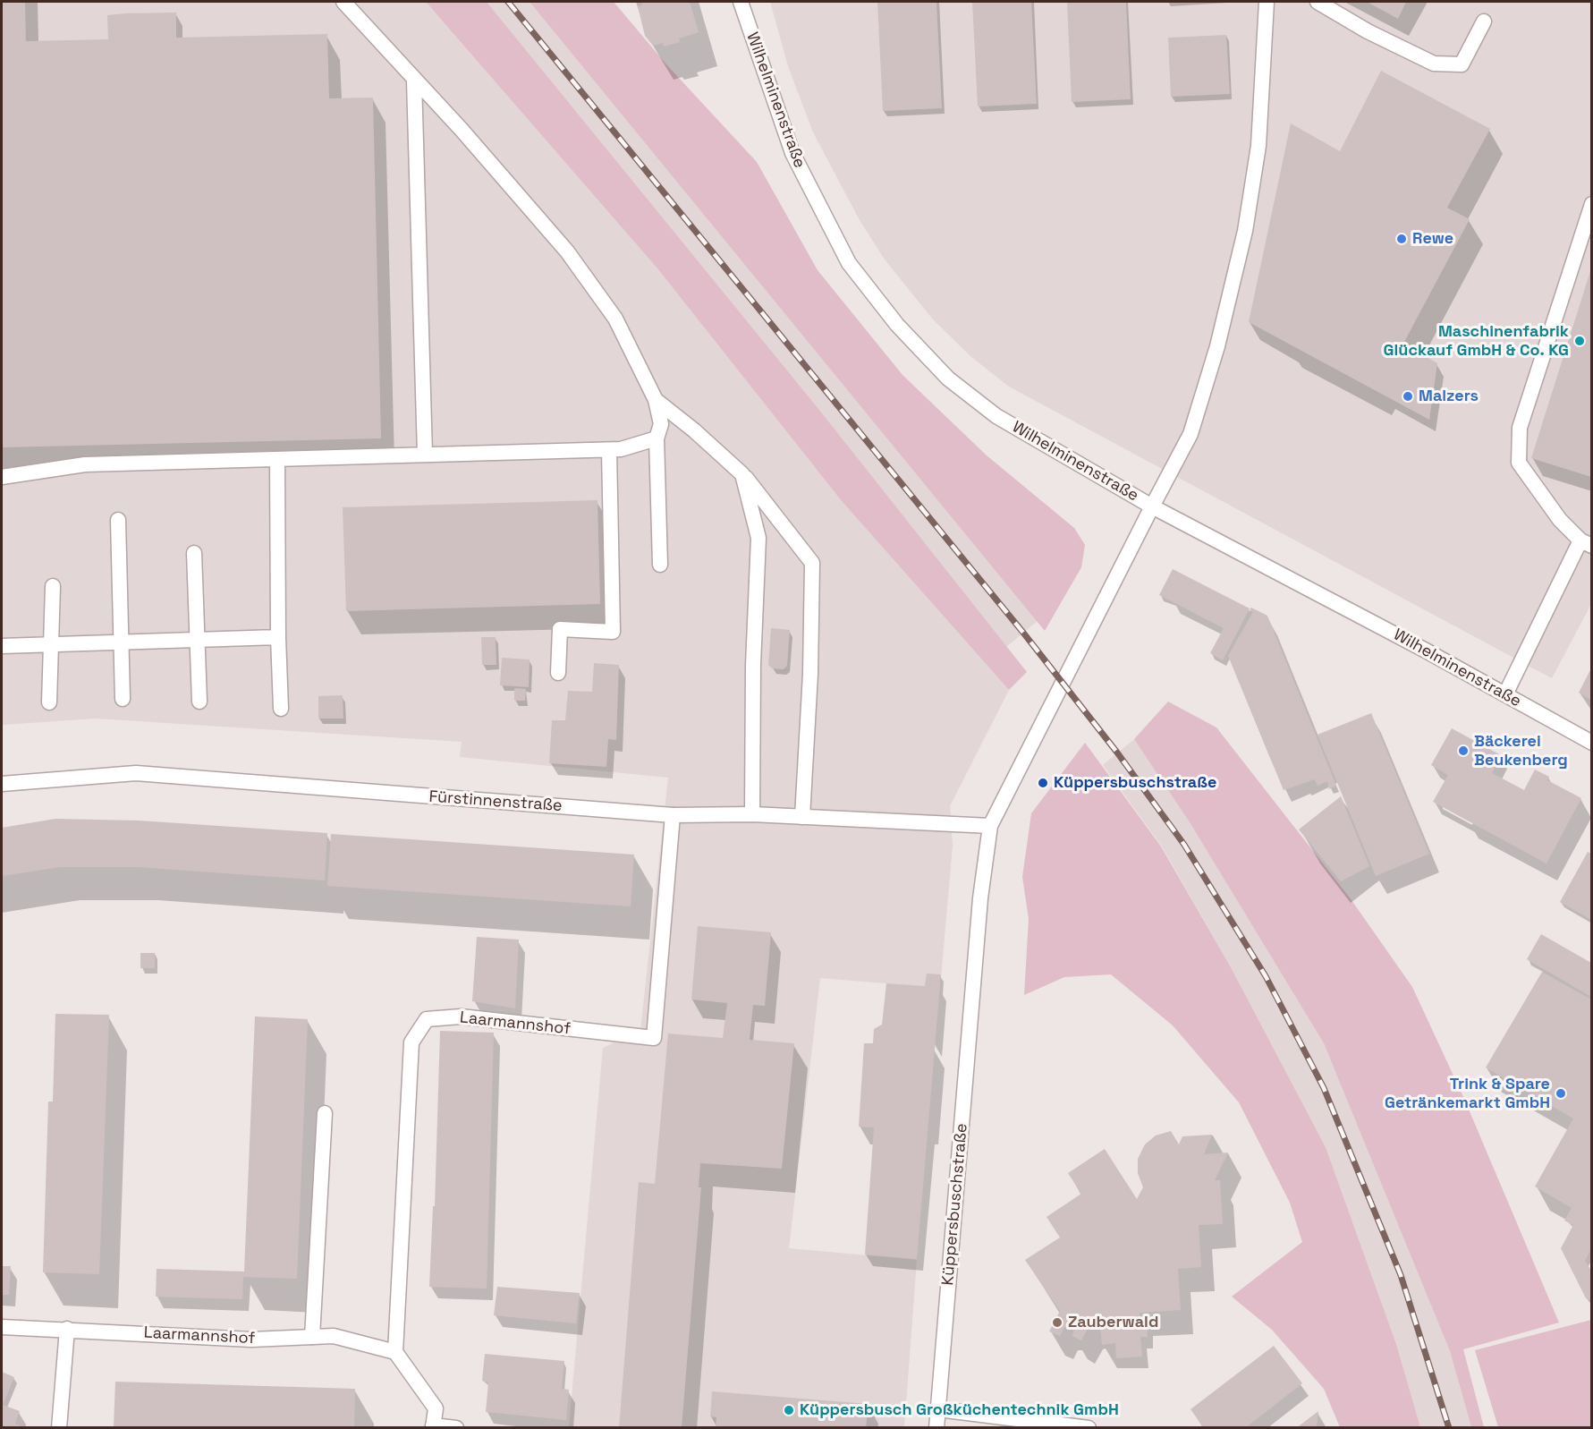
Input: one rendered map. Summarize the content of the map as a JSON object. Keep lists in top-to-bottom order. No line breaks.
{"streets":{"street":["Wilhelminenstraße","Fürstinnenstraße","Laarmannshof","Küppersbuschstraße"]},"crossings":[["Wilhelminenstraße","Küppersbuschstraße"],["Fürstinnenstraße","Laarmannshof"],["Fürstinnenstraße","Küppersbuschstraße"]],"places":["Rewe","Maschinenfabrik Glückauf GmbH & Co. KG","Malzers","Bäckerei Beukenberg","Küppersbuschstraße","Trink & Spare Getränkemarkt GmbH","Zauberwald","Küppersbusch Großküchentechnik GmbH"]}
